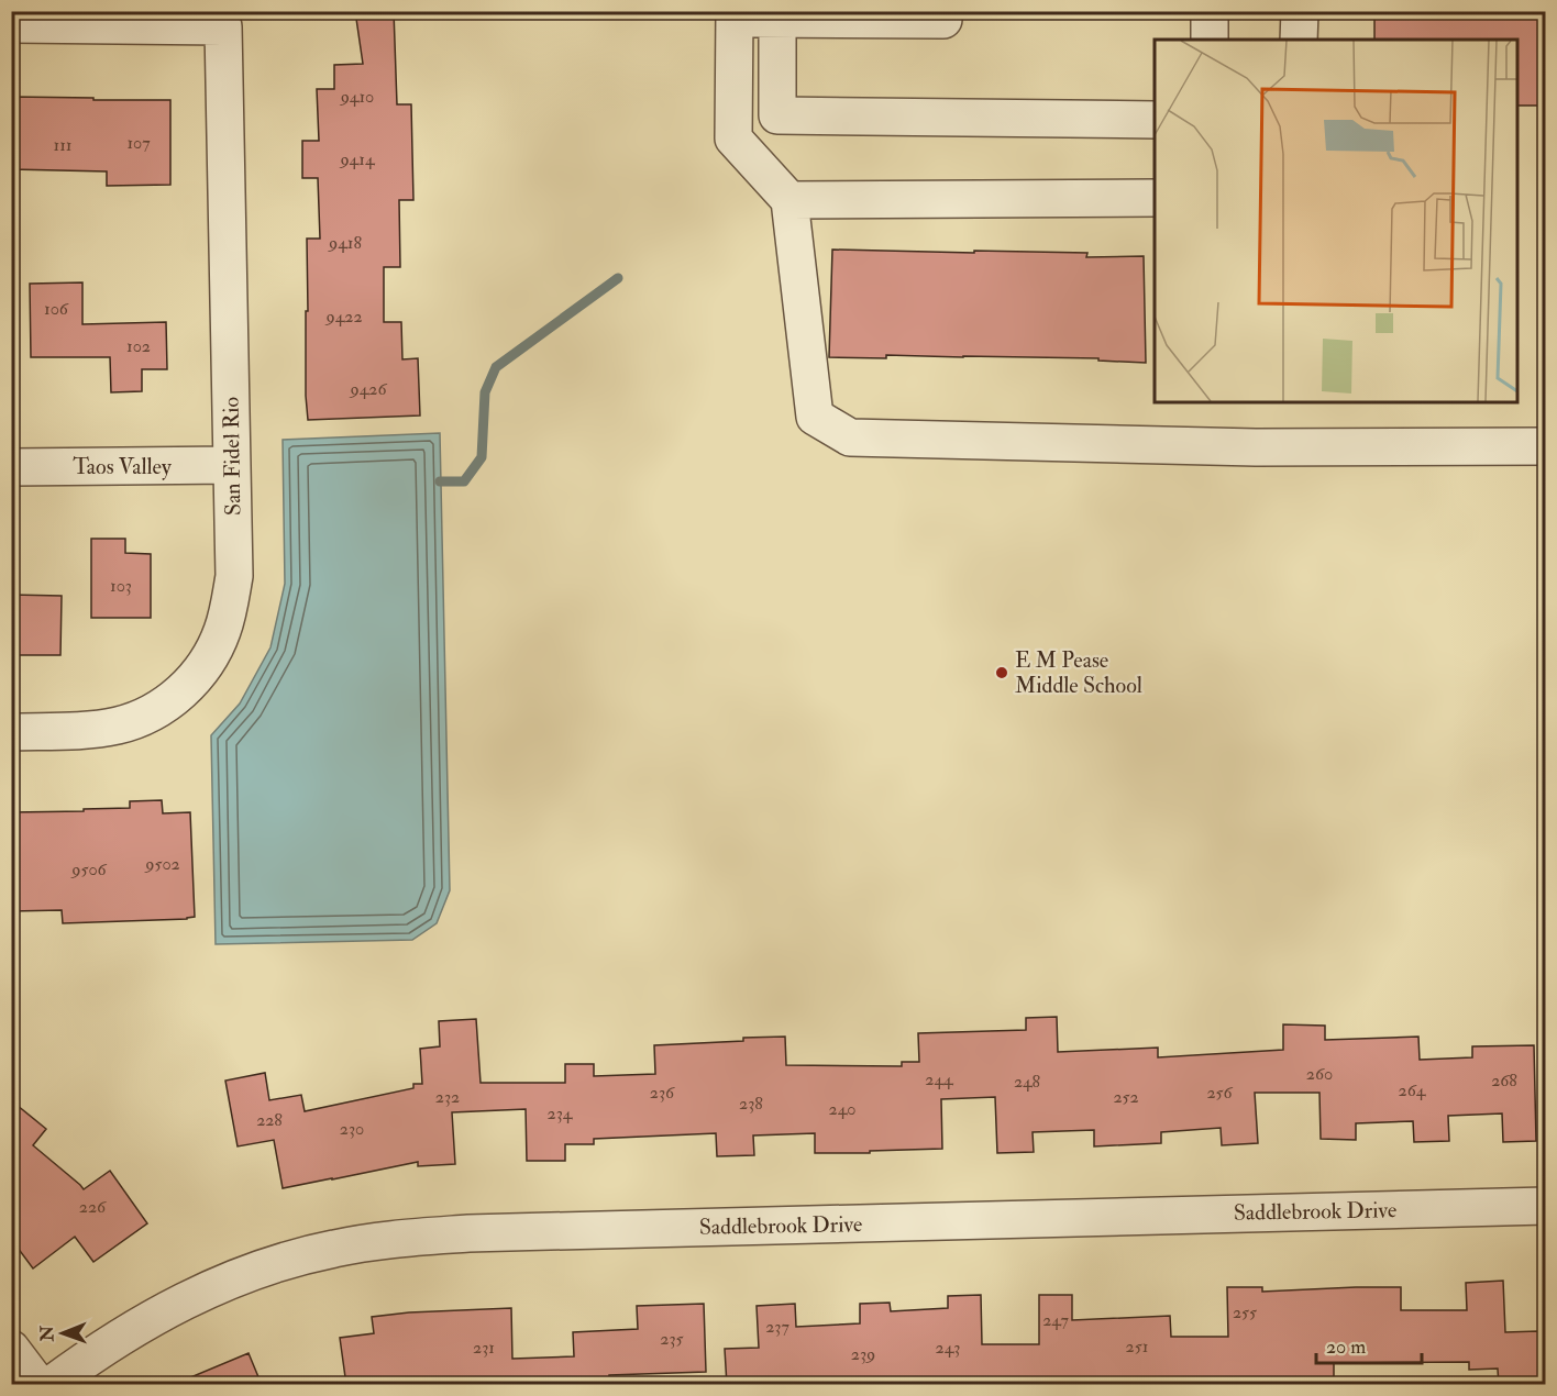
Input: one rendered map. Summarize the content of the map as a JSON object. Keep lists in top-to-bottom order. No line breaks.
{"streets":{"street":["San Fidel Rio","Taos Valley","Saddlebrook Drive"]},"crossings":[["San Fidel Rio","Taos Valley"]],"places":["E M Pease Middle School"],"house_numbers":["9410","107","111","9414","9418","106","9422","102","9426","103","9502","9506","260","244","268","248","264","236","256","232","252","238","240","234","228","230","226","255","247","237","235","251","231","243","239"],"scale_bar":"20 m","north":"left"}
